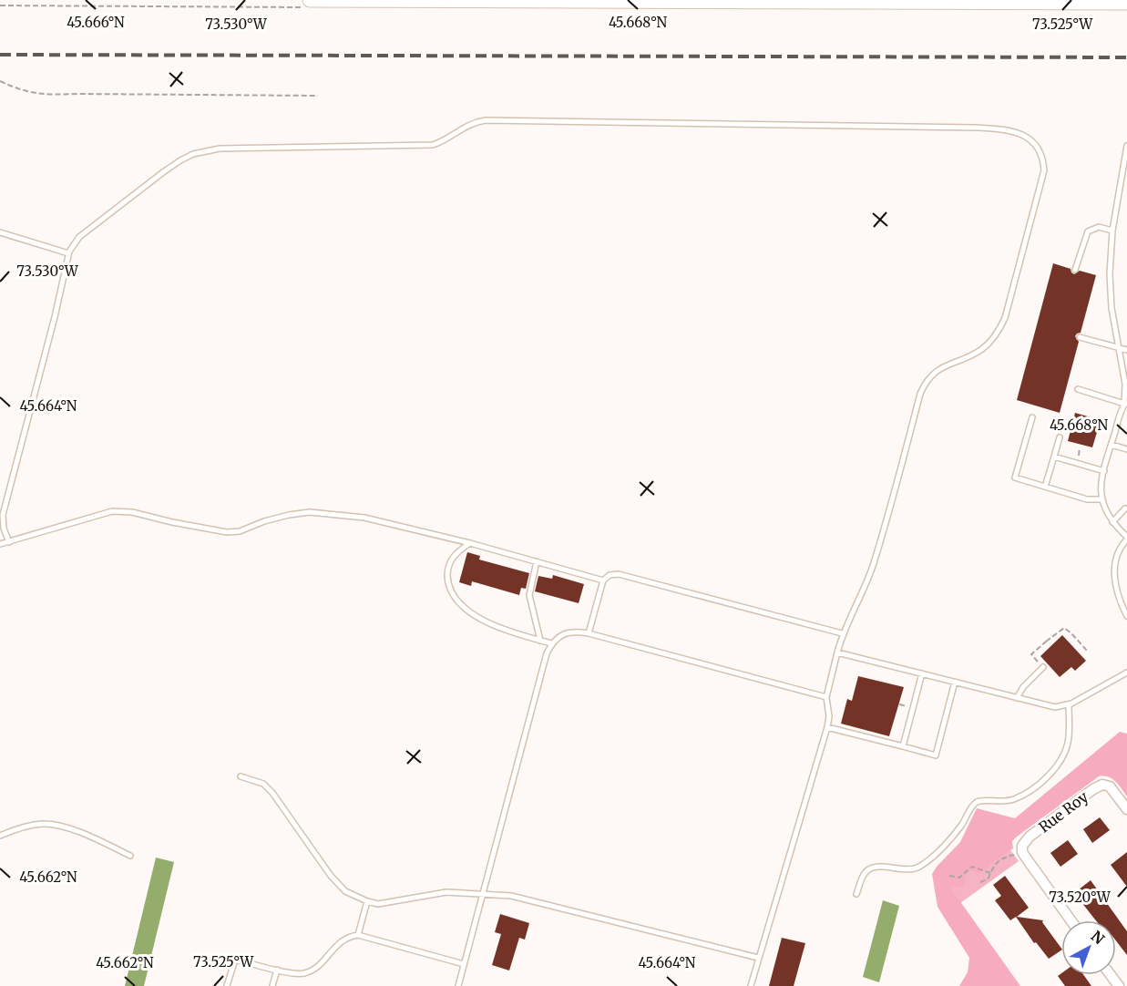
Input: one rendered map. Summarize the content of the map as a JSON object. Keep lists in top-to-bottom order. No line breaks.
{"streets":{"street":["Rue Roy"]},"north":"top right","coordinates":["45.666°N","45.668°N","73.525°W","73.530°W","45.664°N","45.662°N","73.520°W"]}
